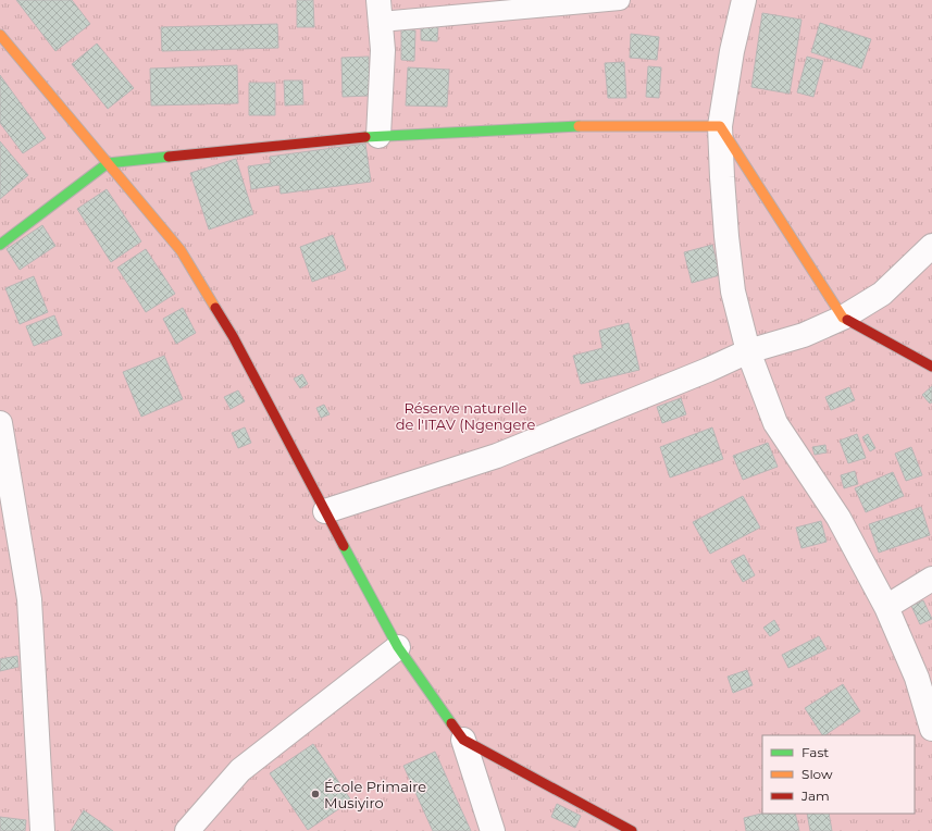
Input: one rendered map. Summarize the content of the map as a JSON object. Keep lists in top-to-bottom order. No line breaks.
{"parks":["Réserve naturelle de l'ITAV (Ngengere"],"places":["École Primaire Musiyiro"],"legend":["Fast","Slow","Jam"]}
